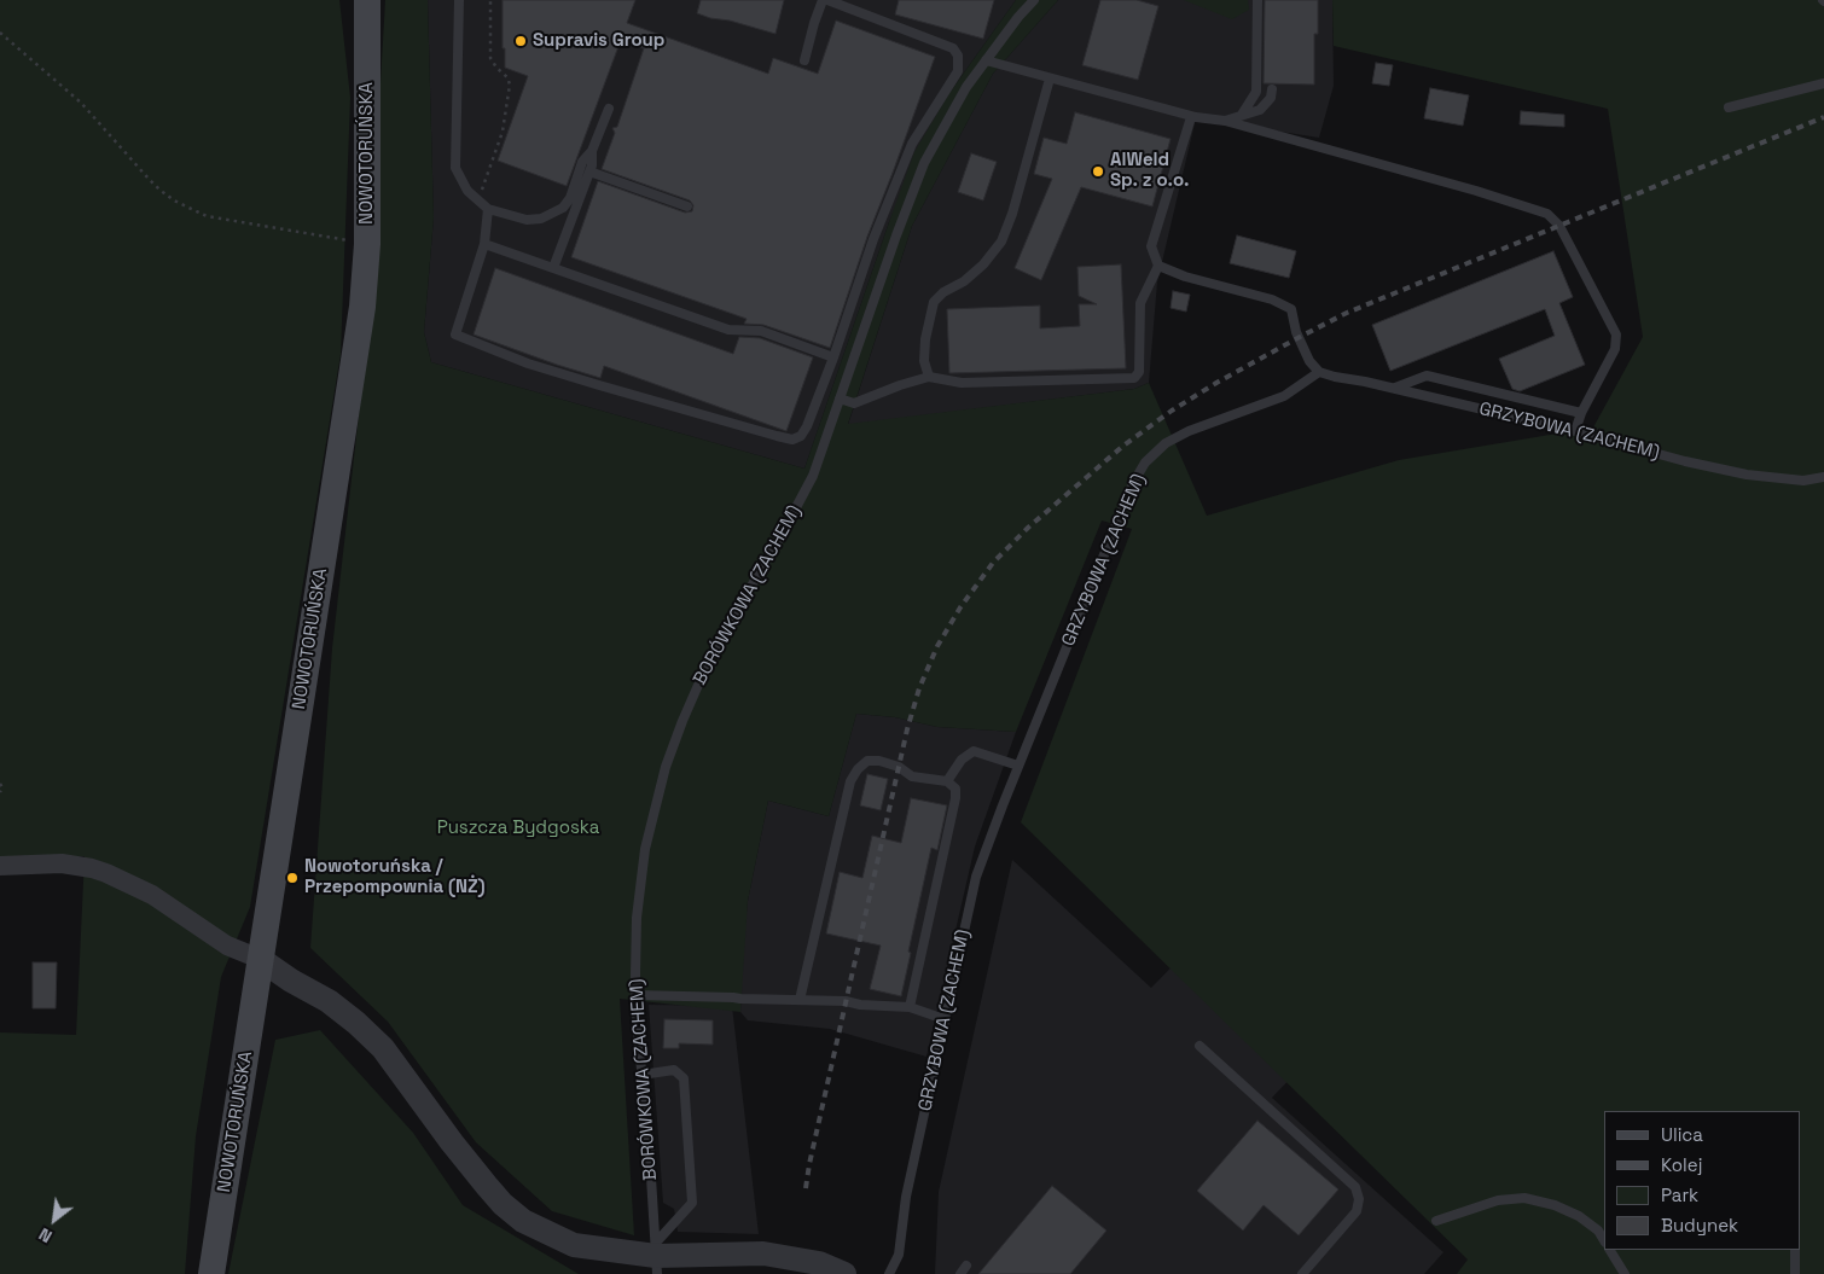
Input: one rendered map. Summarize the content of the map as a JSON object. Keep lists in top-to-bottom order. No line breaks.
{"streets":{"main road":["NOWOTORUŃSKA"],"lane":["GRZYBOWA (ZACHEM)","BORÓWKOWA (ZACHEM)"]},"parks":["Puszcza Bydgoska"],"places":["Supravis Group","AlWeld Sp. z o.o.","Nowotoruńska / Przepompownia (NŻ)"],"legend":["Ulica","Kolej","Park","Budynek"],"north":"bottom left"}
